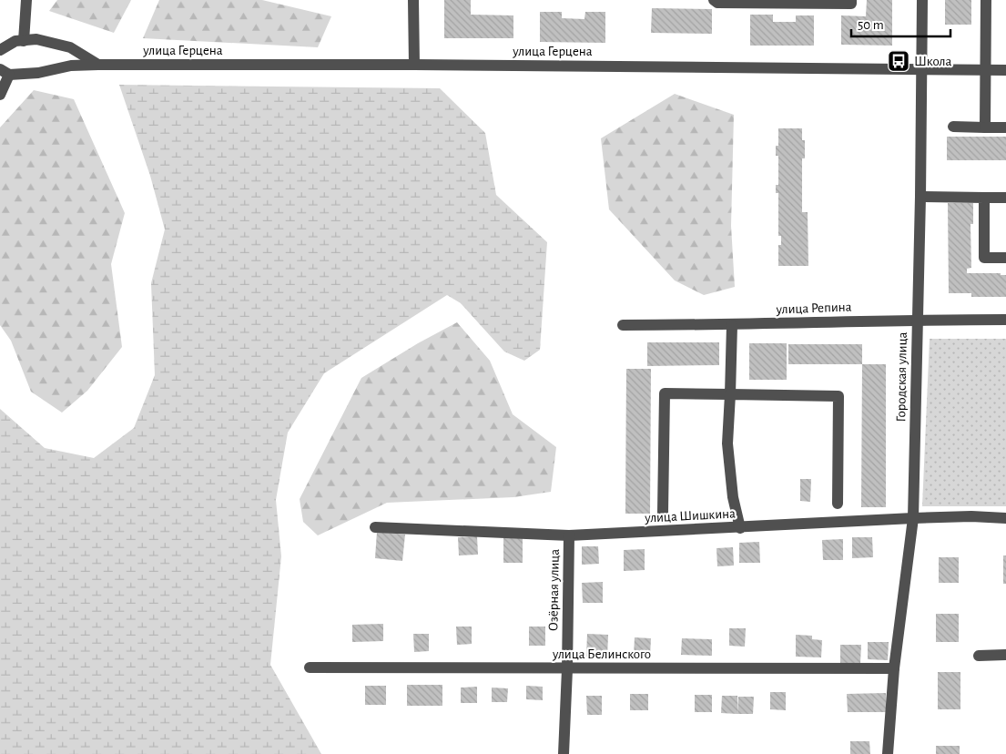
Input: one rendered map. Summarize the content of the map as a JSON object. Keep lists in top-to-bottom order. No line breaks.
{"streets":{"street":["улица Герцена","улица Репина","Городская улица","улица Шишкина","Озёрная улица","улица Белинского"]},"crossings":[["улица Герцена","Городская улица"],["улица Репина","Городская улица"],["Городская улица","улица Шишкина"],["Городская улица","улица Белинского"],["улица Шишкина","Озёрная улица"],["Озёрная улица","улица Белинского"]],"places":{"bus stop":["Школа"]},"scale_bar":"50 m"}
